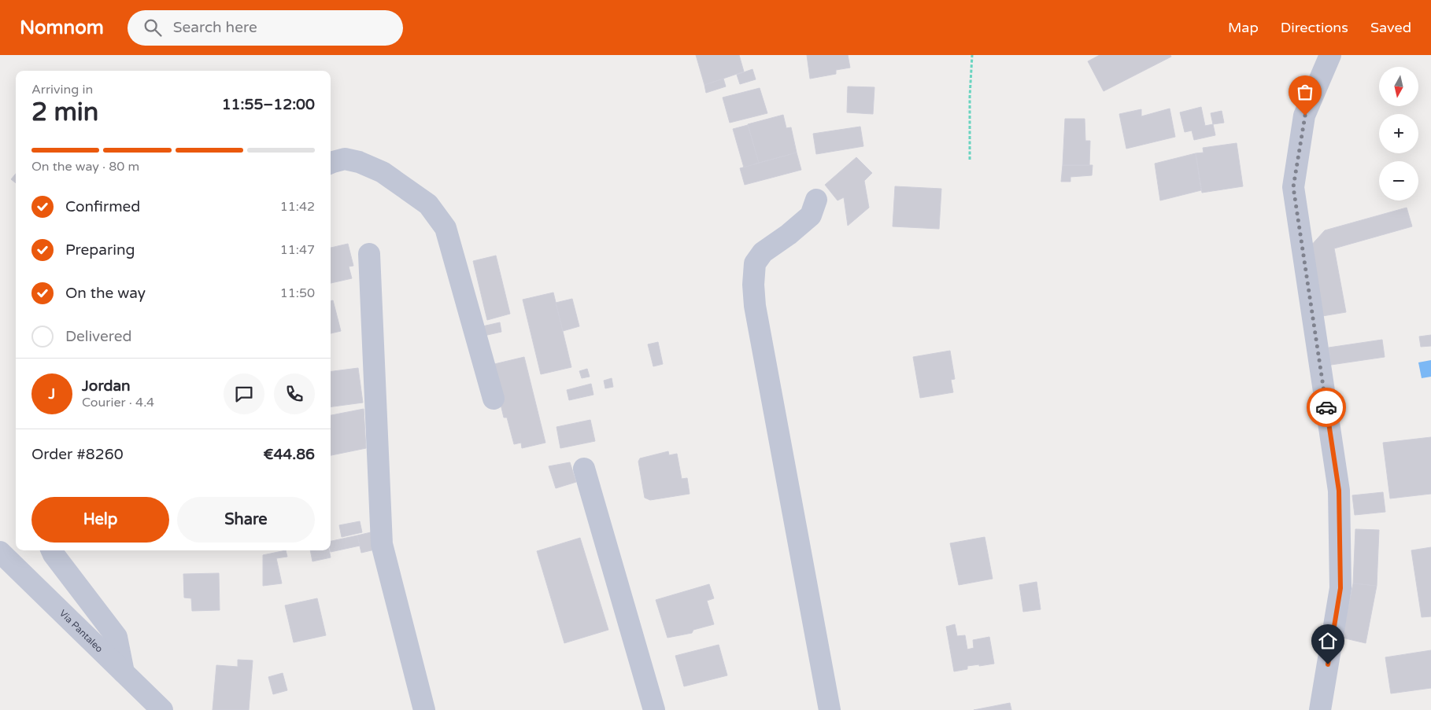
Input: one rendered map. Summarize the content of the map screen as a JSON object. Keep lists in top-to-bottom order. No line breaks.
{"streets":{"street":["Via Pantaleo"]},"north":"bottom","page":{"header":"Nomnom","search":"Search here","nav":["Map","Directions","Saved"],"map_buttons":["+","−"],"heading":["2 min","Arriving in","11:55–12:00"],"panel":["Jordan","Courier · 4.4","Order #8260","€44.86"],"bar":"On the way · 80 m","list":[["Confirmed","11:42"],["Preparing","11:47"],["On the way","11:50"],"Delivered"],"round":"J","buttons":["Help","Share"]}}
